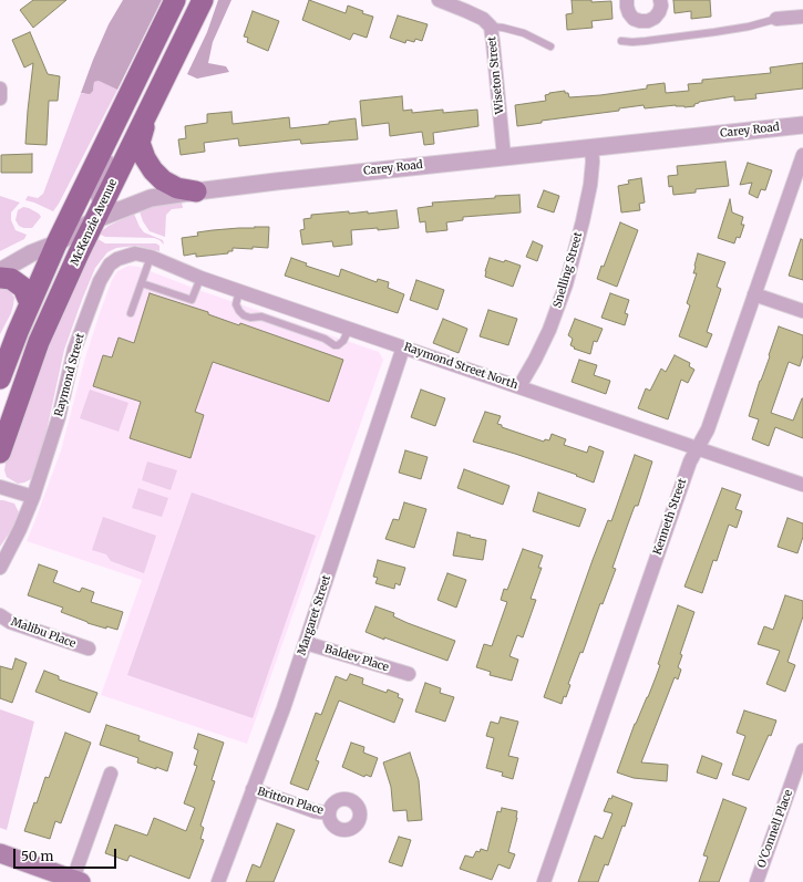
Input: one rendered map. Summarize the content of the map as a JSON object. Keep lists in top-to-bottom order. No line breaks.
{"streets":{"main road":["McKenzie Avenue"],"street":["Wiseton Street","Carey Road","Snelling Street","Raymond Street North","Raymond Street","Kenneth Street","Margaret Street","Malibu Place","Baldev Place","Britton Place","O'Connell Place"]},"crossings":[["Wiseton Street","Carey Road"],["Carey Road","McKenzie Avenue"],["Carey Road","Snelling Street"],["Snelling Street","Raymond Street North"],["Raymond Street North","Raymond Street"],["Raymond Street North","Kenneth Street"],["Raymond Street North","Margaret Street"],["Margaret Street","Baldev Place"],["Margaret Street","Britton Place"]],"scale_bar":"50 m"}
